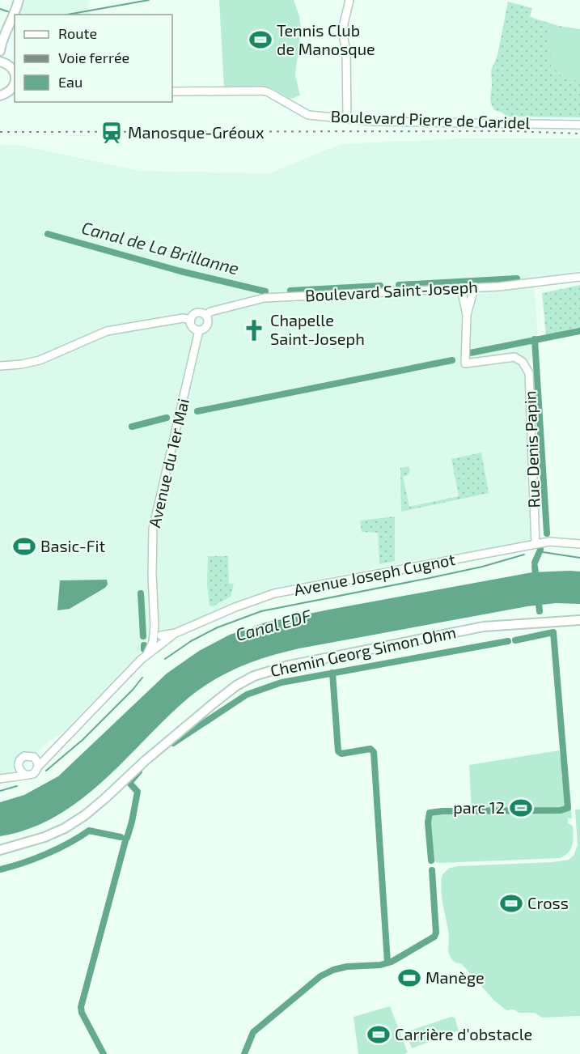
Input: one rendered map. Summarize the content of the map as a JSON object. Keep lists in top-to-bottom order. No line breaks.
{"streets":{"main road":["Chemin Georg Simon Ohm"],"street":["Boulevard Pierre de Garidel","Boulevard Saint-Joseph","Rue Denis Papin","Avenue du 1er Mai","Avenue Joseph Cugnot"]},"crossings":[["Boulevard Saint-Joseph","Avenue du 1er Mai"],["Rue Denis Papin","Avenue Joseph Cugnot"],["Avenue du 1er Mai","Avenue Joseph Cugnot"]],"water":["Canal de La Brillanne","Canal EDF"],"places":{"sports":["Tennis Club de Manosque","Basic-Fit","parc 12","Cross","Manège","Carrière d'obstacle"],"station":["Manosque-Gréoux"],"church":["Chapelle Saint-Joseph"]},"legend":["Route","Voie ferrée","Eau"]}
